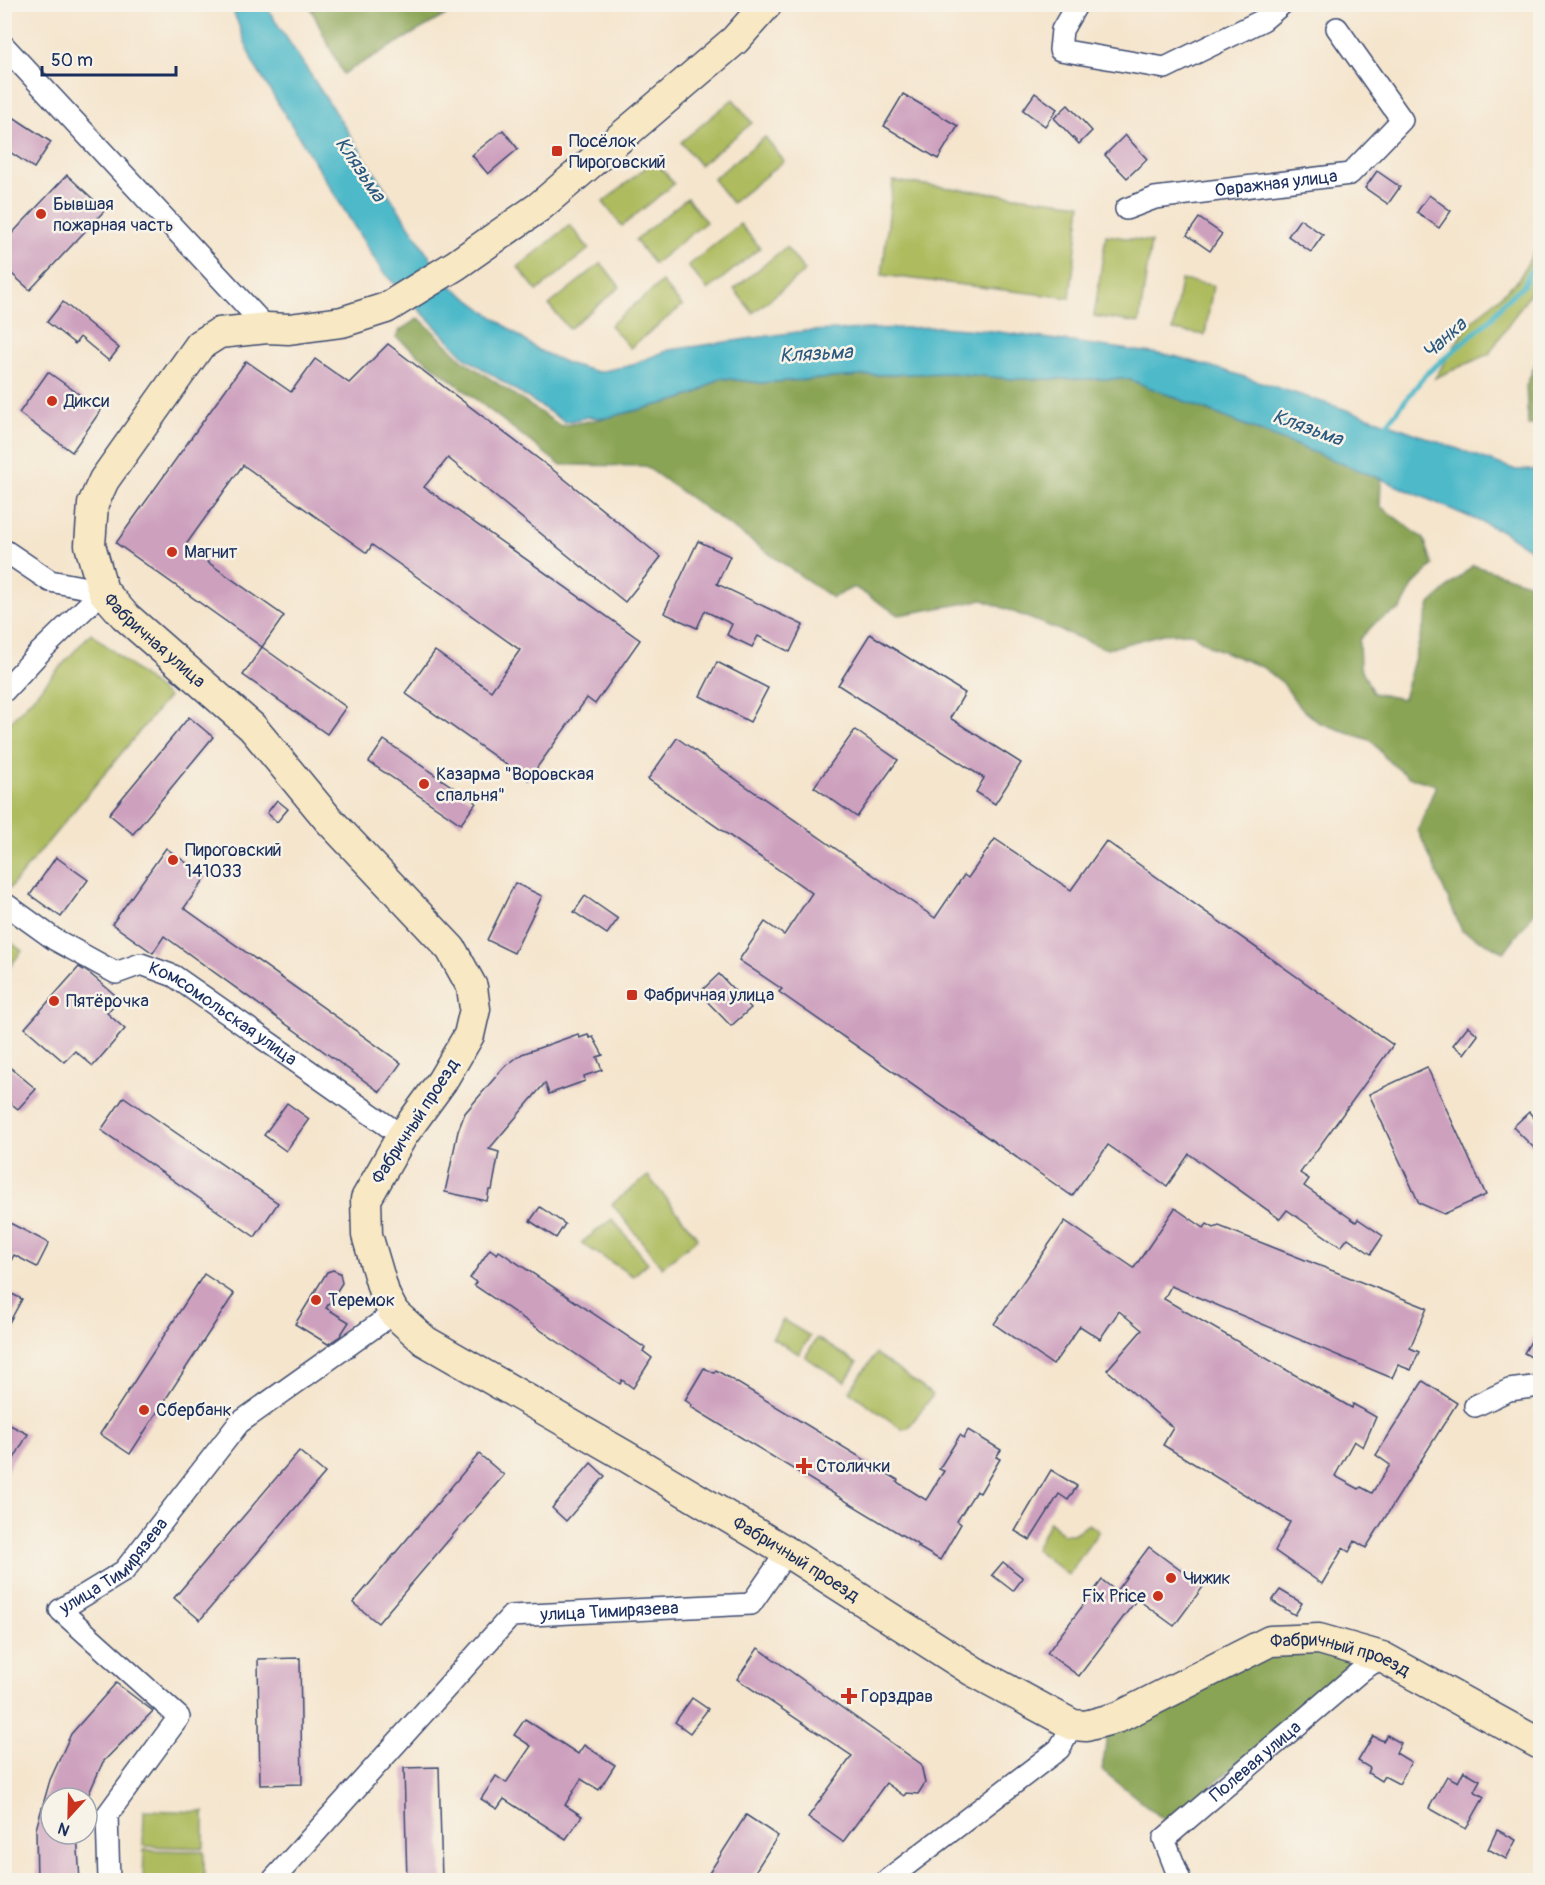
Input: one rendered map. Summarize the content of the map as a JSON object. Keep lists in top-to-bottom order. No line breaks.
{"streets":{"street":["Овражная улица","Фабричная улица","Комсомольская улица","Фабричный проезд","улица Тимирязева","Полевая улица"]},"crossings":[["Фабричная улица","Фабричный проезд"],["Комсомольская улица","Фабричный проезд"],["Фабричный проезд","улица Тимирязева"],["Фабричный проезд","Полевая улица"]],"water":["Клязьма","Чанка"],"places":{"transit":["Посёлок Пироговский","Фабричная улица"],"other":["Бывшая пожарная часть","Дикси","Магнит","Казарма \"Воровская спальня\"","Пироговский 141033","Пятёрочка","Теремок","Сбербанк","Чижик","Fix Price"],"health":["Столички","Горздрав"]},"scale_bar":"50 m","north":"bottom"}
